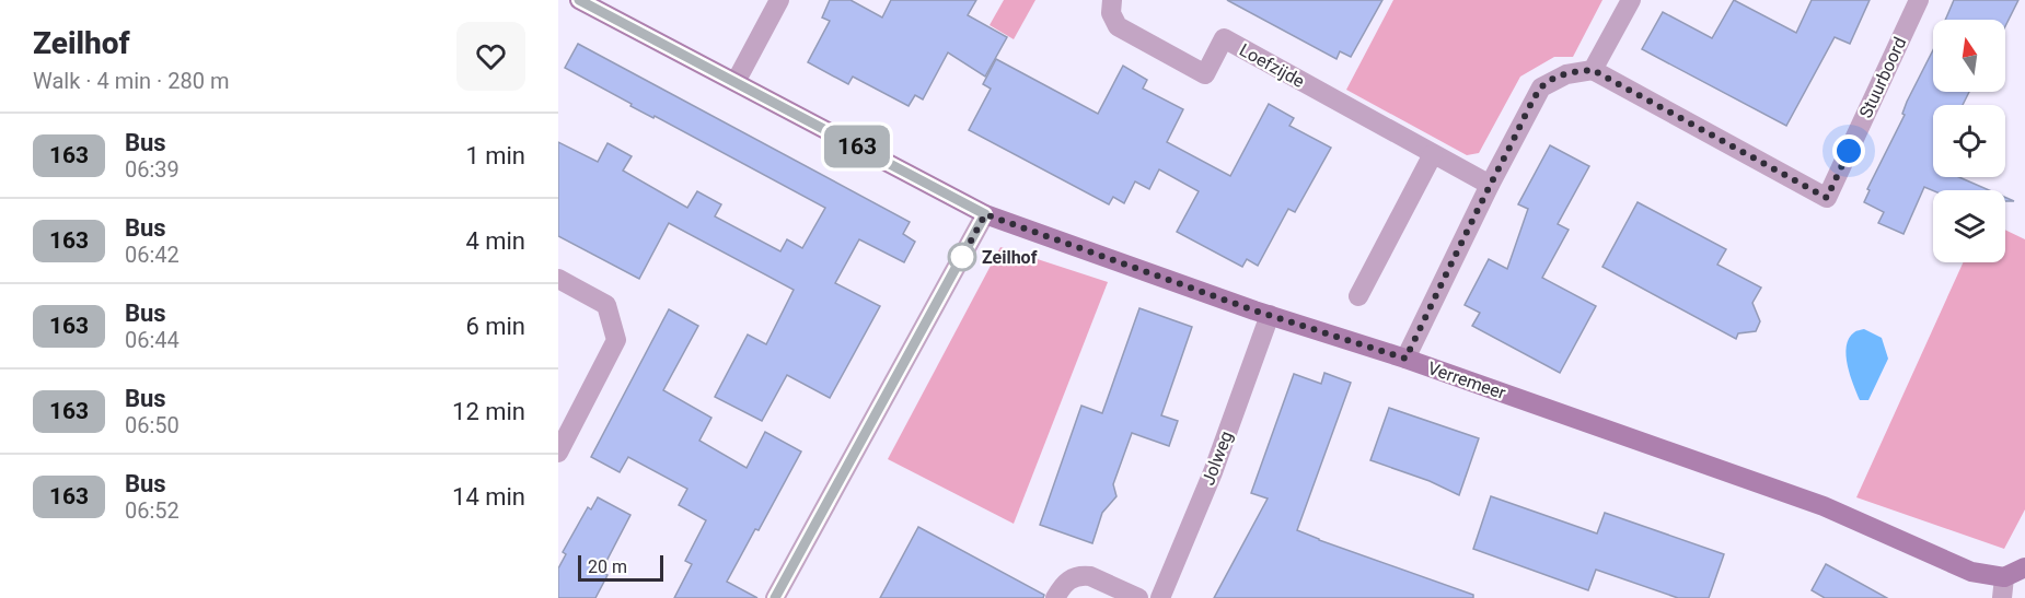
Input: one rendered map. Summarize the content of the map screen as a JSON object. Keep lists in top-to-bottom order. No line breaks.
{"streets":{"street":["Loefzijde","Stuurboord","Verremeer","Jolweg"]},"crossings":[["Verremeer","Jolweg"]],"places":["Zeilhof"],"lines":["bus line 163"],"scale_bar":"20 m","north":"top","page":{"heading":["Zeilhof","Walk · 4 min · 280 m"],"on_map":"163","list":[{"mark":"163","name":"Bus","note":"06:39","value":"1 min"},{"mark":"163","name":"Bus","note":"06:42","value":"4 min"},{"mark":"163","name":"Bus","note":"06:44","value":"6 min"},{"mark":"163","name":"Bus","note":"06:50","value":"12 min"},{"mark":"163","name":"Bus","note":"06:52","value":"14 min"}],"scale":"20 m"}}
